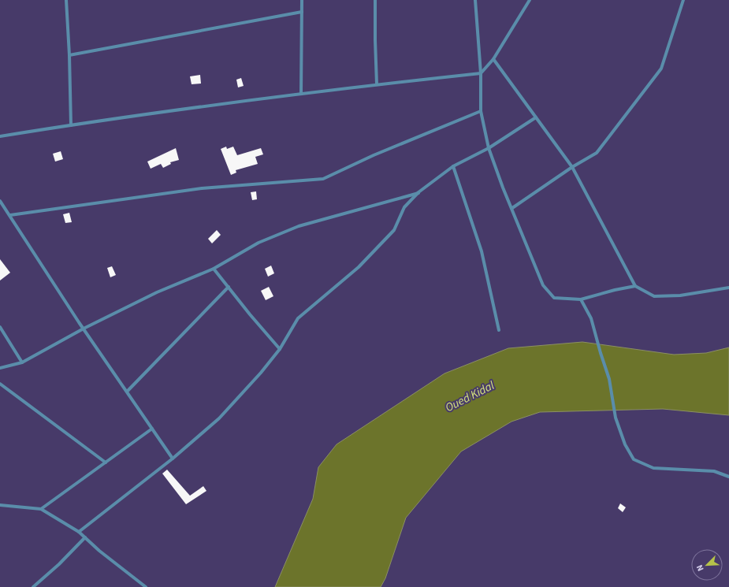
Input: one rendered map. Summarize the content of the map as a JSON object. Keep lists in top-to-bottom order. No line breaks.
{"water":["Oued Kidal"],"north":"bottom left"}
